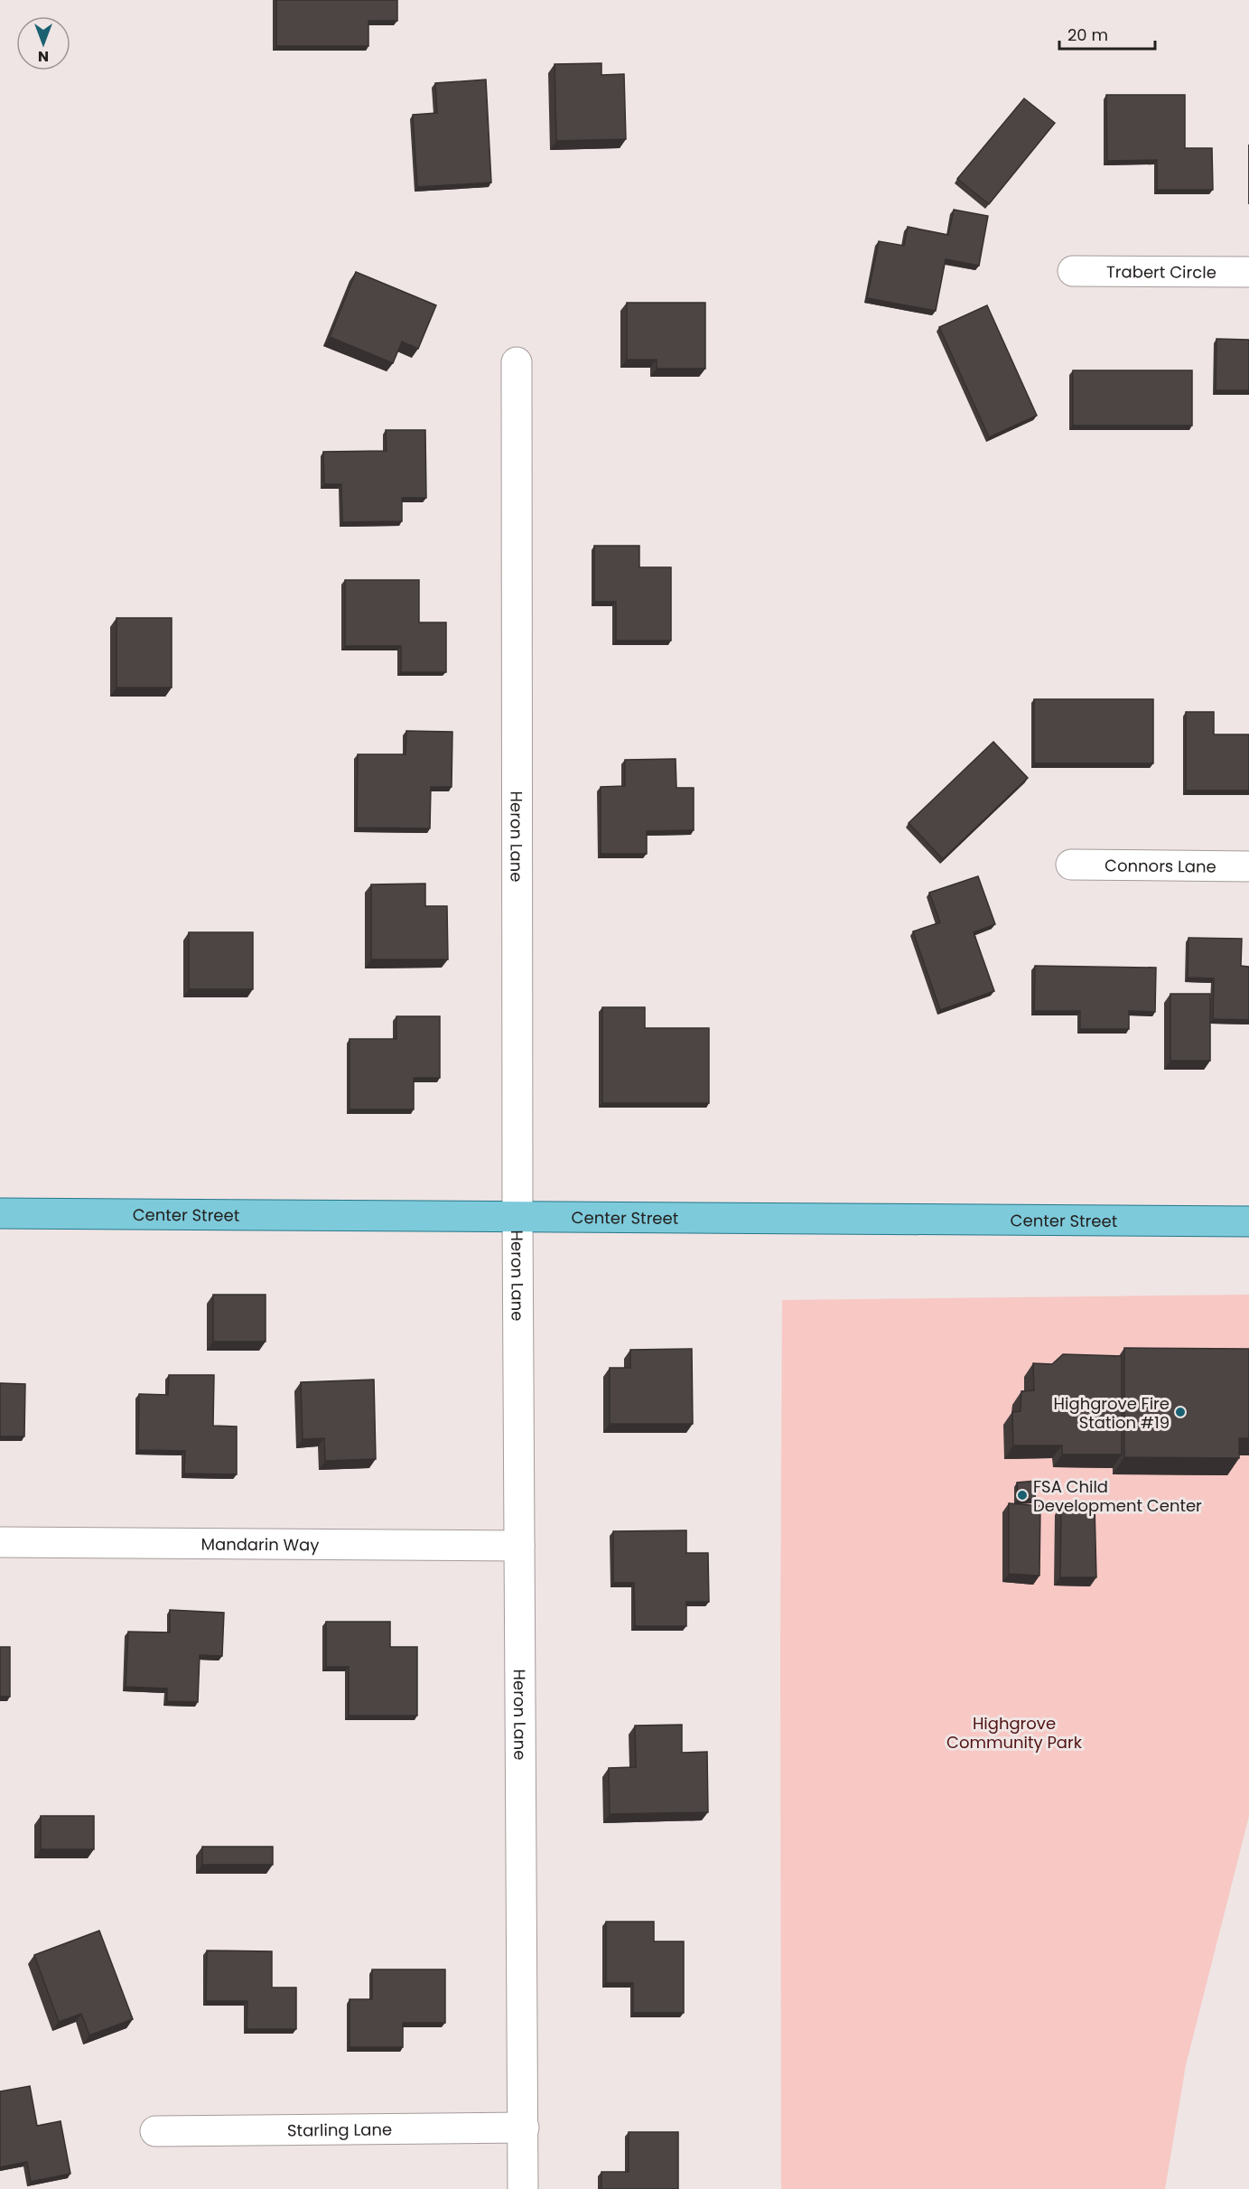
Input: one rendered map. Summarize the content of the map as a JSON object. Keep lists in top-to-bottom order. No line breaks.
{"streets":{"main road":["Center Street"],"street":["Trabert Circle","Heron Lane","Connors Lane","Mandarin Way","Starling Lane"]},"crossings":[["Heron Lane","Center Street"],["Heron Lane","Mandarin Way"],["Heron Lane","Starling Lane"]],"parks":["Highgrove Community Park"],"places":["Highgrove Fire Station #19","FSA Child Development Center"],"scale_bar":"20 m","north":"bottom"}
